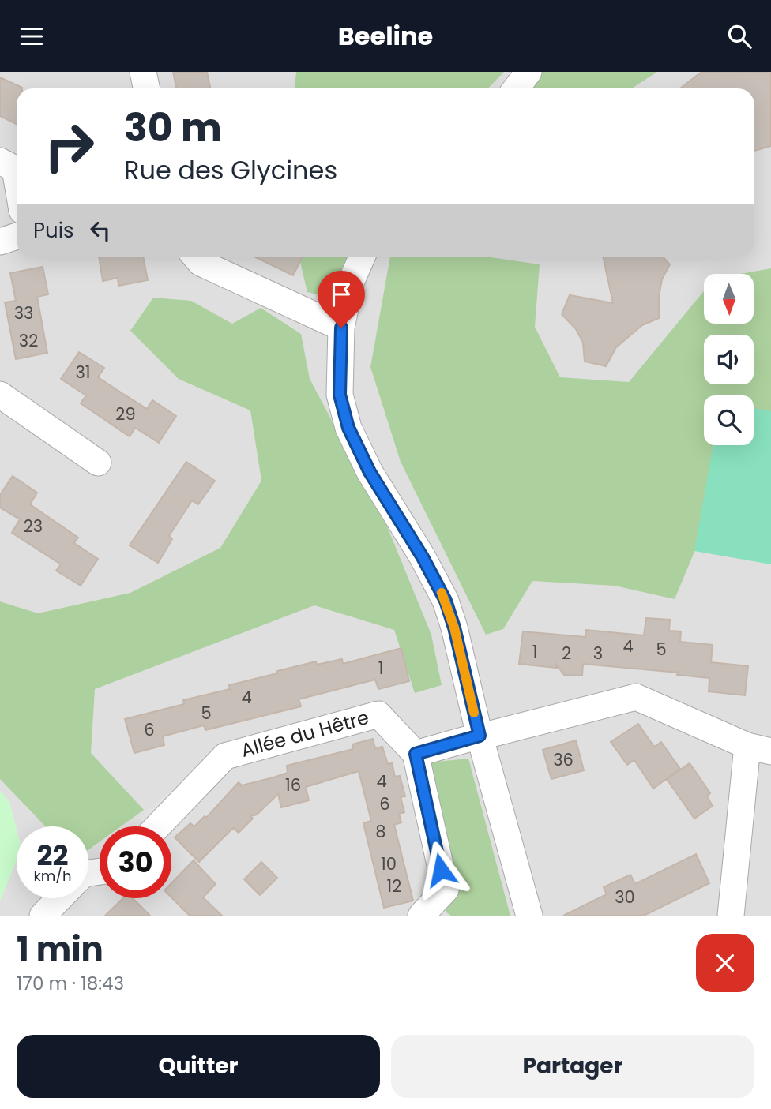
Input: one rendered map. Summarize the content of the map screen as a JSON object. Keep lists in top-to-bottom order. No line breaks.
{"streets":{"street":["Allée du Hêtre"]},"house_numbers":["33","32","31","29","23","4","5","1","2","3","1","4","5","6","36","4","16","6","8","10","12","30"],"north":"bottom","page":{"header":"Beeline","turn":["30 m","Rue des Glycines"],"then":"Puis","speed":"22 km/h","limit":"30","heading":["1 min","170 m · 18:43"],"buttons":["Quitter","Partager"]}}
